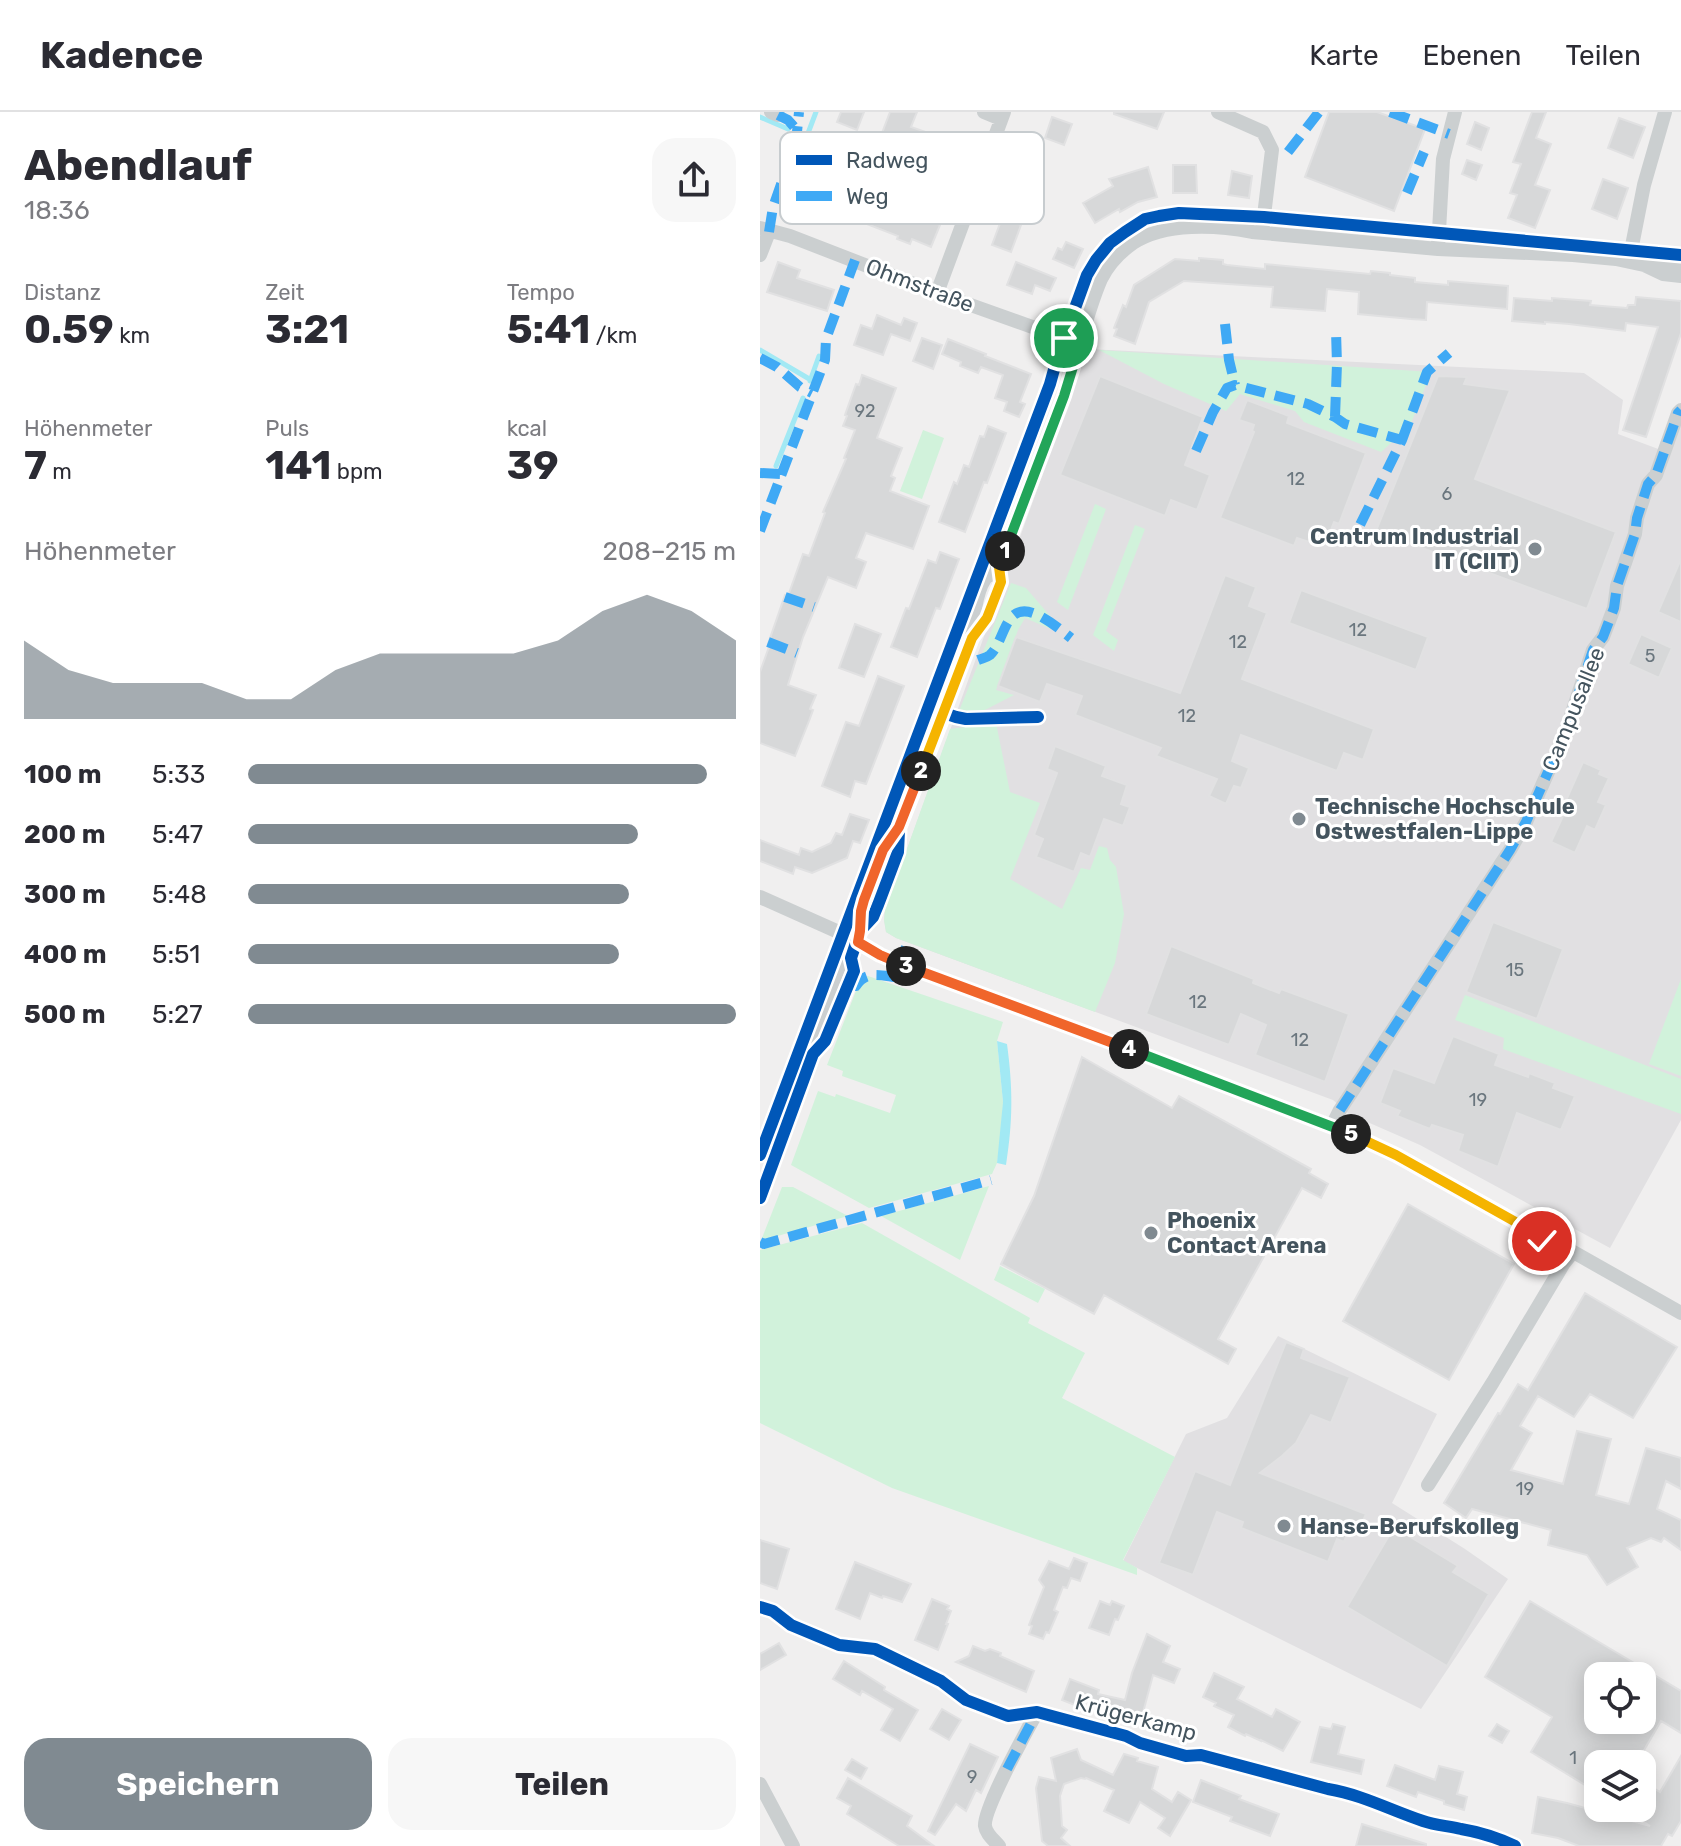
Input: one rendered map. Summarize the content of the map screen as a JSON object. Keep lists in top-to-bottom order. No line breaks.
{"streets":{"street":["Ohmstraße","Campusallee","Krügerkamp"]},"places":["Centrum Industrial IT (CIIT)","Technische Hochschule Ostwestfalen-Lippe","Phoenix Contact Arena","Hanse-Berufskolleg"],"house_numbers":["92","12","6","12","12","5","12","15","12","12","19","19","1","9"],"legend":["Radweg","Weg"],"page":{"header":"Kadence","nav":["Karte","Ebenen","Teilen"],"heading":["Abendlauf","18:36"],"stats":[["Distanz","0.59 km"],["Zeit","3:21"],["Tempo","5:41 /km"],["Höhenmeter","7 m"],["Puls","141 bpm"],["kcal","39"]],"chart":["Höhenmeter","208–215 m"],"pins":["1","2","3","4","5"],"list":[{"name":"100 m","note":"5:33"},{"name":"200 m","note":"5:47"},{"name":"300 m","note":"5:48"},{"name":"400 m","note":"5:51"},{"name":"500 m","note":"5:27"}],"buttons":["Speichern","Teilen"]}}
